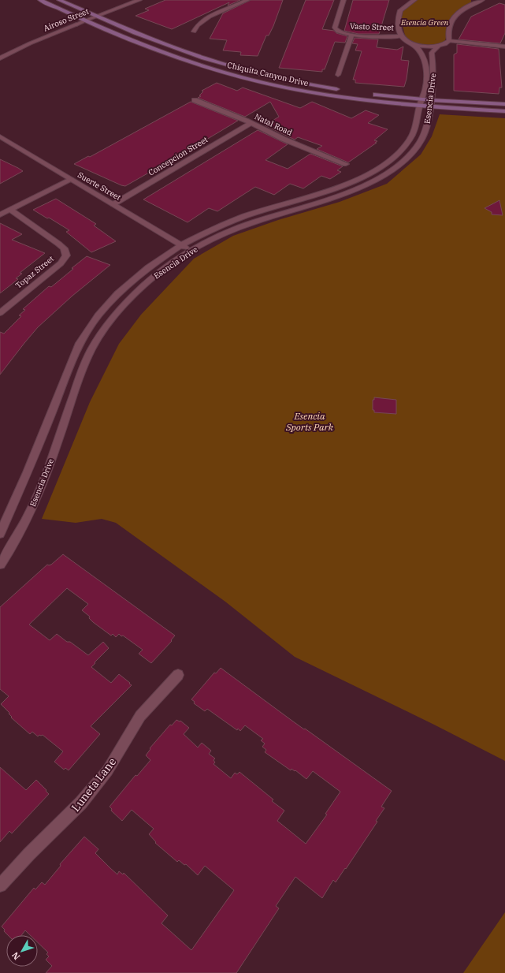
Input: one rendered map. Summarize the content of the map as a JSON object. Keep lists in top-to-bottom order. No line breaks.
{"streets":{"main road":["Chiquita Canyon Drive"],"street":["Airoso Street","Vasto Street","Esencia Drive","Natal Road","Concepcion Street","Suerte Street","Topaz Street","Luneta Lane"]},"crossings":[["Airoso Street","Chiquita Canyon Drive"],["Vasto Street","Esencia Drive"],["Chiquita Canyon Drive","Esencia Drive"],["Esencia Drive","Suerte Street"],["Natal Road","Concepcion Street"],["Concepcion Street","Suerte Street"]],"parks":["Esencia Green","Esencia Sports Park"],"north":"bottom left"}
